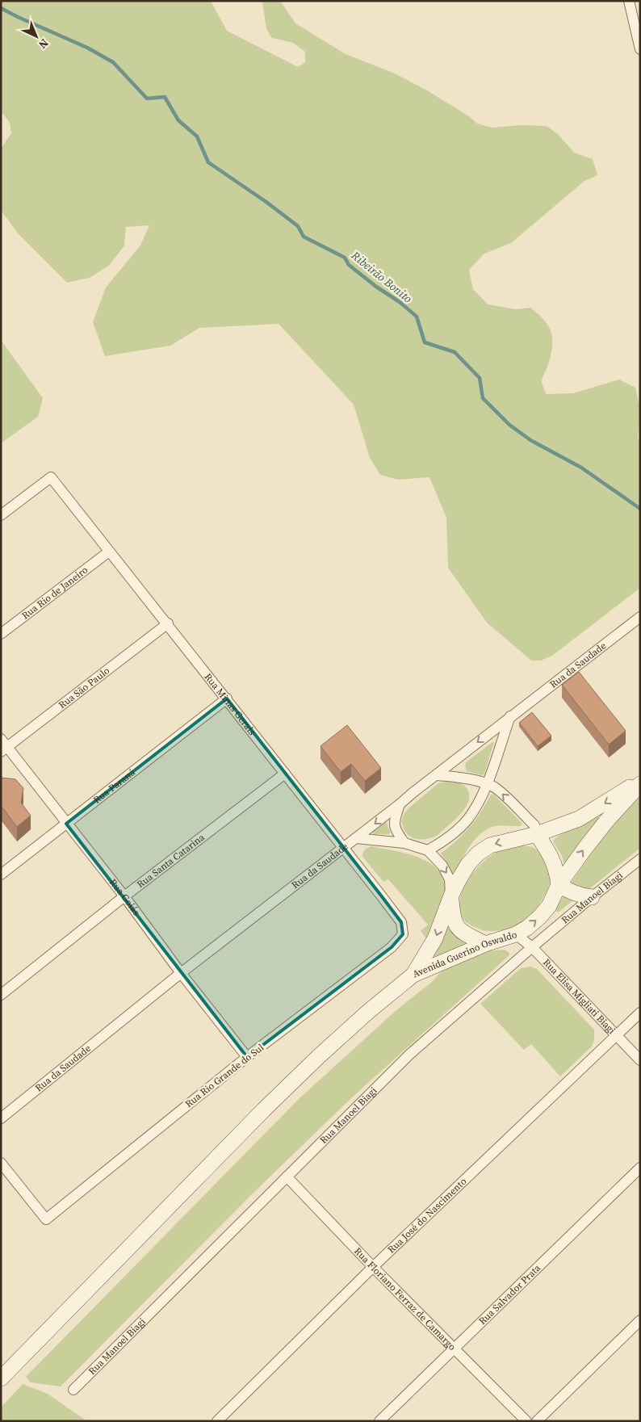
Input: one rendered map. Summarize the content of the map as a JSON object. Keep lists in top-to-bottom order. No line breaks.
{"streets":{"main road":["Avenida Guerino Oswaldo"],"street":["Rua Rio de Janeiro","Rua da Saudade","Rua São Paulo","Rua Minas Gerais","Rua Paraná","Rua Santa Catarina","Rua Goiás","Rua Manoel Biagi","Rua Elisa Migliati Biagi","Rua Rio Grande do Sul","Rua José do Nascimento","Rua Salvador Prata","Rua Floriano Ferraz de Camargo"]},"crossings":[["Rua Rio de Janeiro","Rua Minas Gerais"],["Rua da Saudade","Rua Minas Gerais"],["Rua da Saudade","Rua Goiás"],["Rua São Paulo","Rua Minas Gerais"],["Rua São Paulo","Rua Goiás"],["Rua Minas Gerais","Rua Paraná"],["Rua Minas Gerais","Rua Santa Catarina"],["Rua Minas Gerais","Rua Rio Grande do Sul"],["Rua Paraná","Rua Goiás"],["Rua Santa Catarina","Rua Goiás"],["Rua Goiás","Rua Rio Grande do Sul"],["Rua Manoel Biagi","Rua Elisa Migliati Biagi"],["Rua Manoel Biagi","Rua Floriano Ferraz de Camargo"],["Avenida Guerino Oswaldo","Rua Elisa Migliati Biagi"],["Rua Elisa Migliati Biagi","Rua José do Nascimento"],["Rua José do Nascimento","Rua Floriano Ferraz de Camargo"],["Rua Salvador Prata","Rua Floriano Ferraz de Camargo"]],"water":["Ribeirão Bonito"],"north":"bottom right"}
